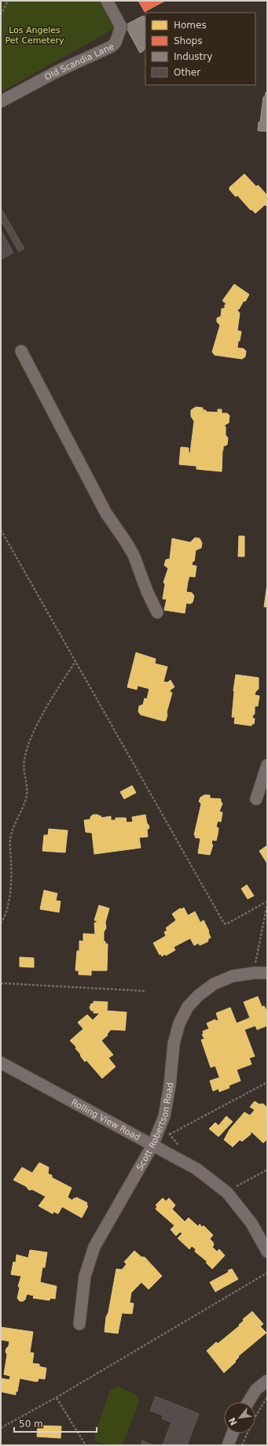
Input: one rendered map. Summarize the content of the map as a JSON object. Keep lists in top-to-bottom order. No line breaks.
{"streets":{"street":["Old Scandia Lane","Rolling View Road","Scott Robertson Road"]},"crossings":[["Rolling View Road","Scott Robertson Road"]],"parks":["Los Angeles Pet Cemetery"],"legend":["Homes","Shops","Industry","Other"],"scale_bar":"50 m","north":"bottom left"}
